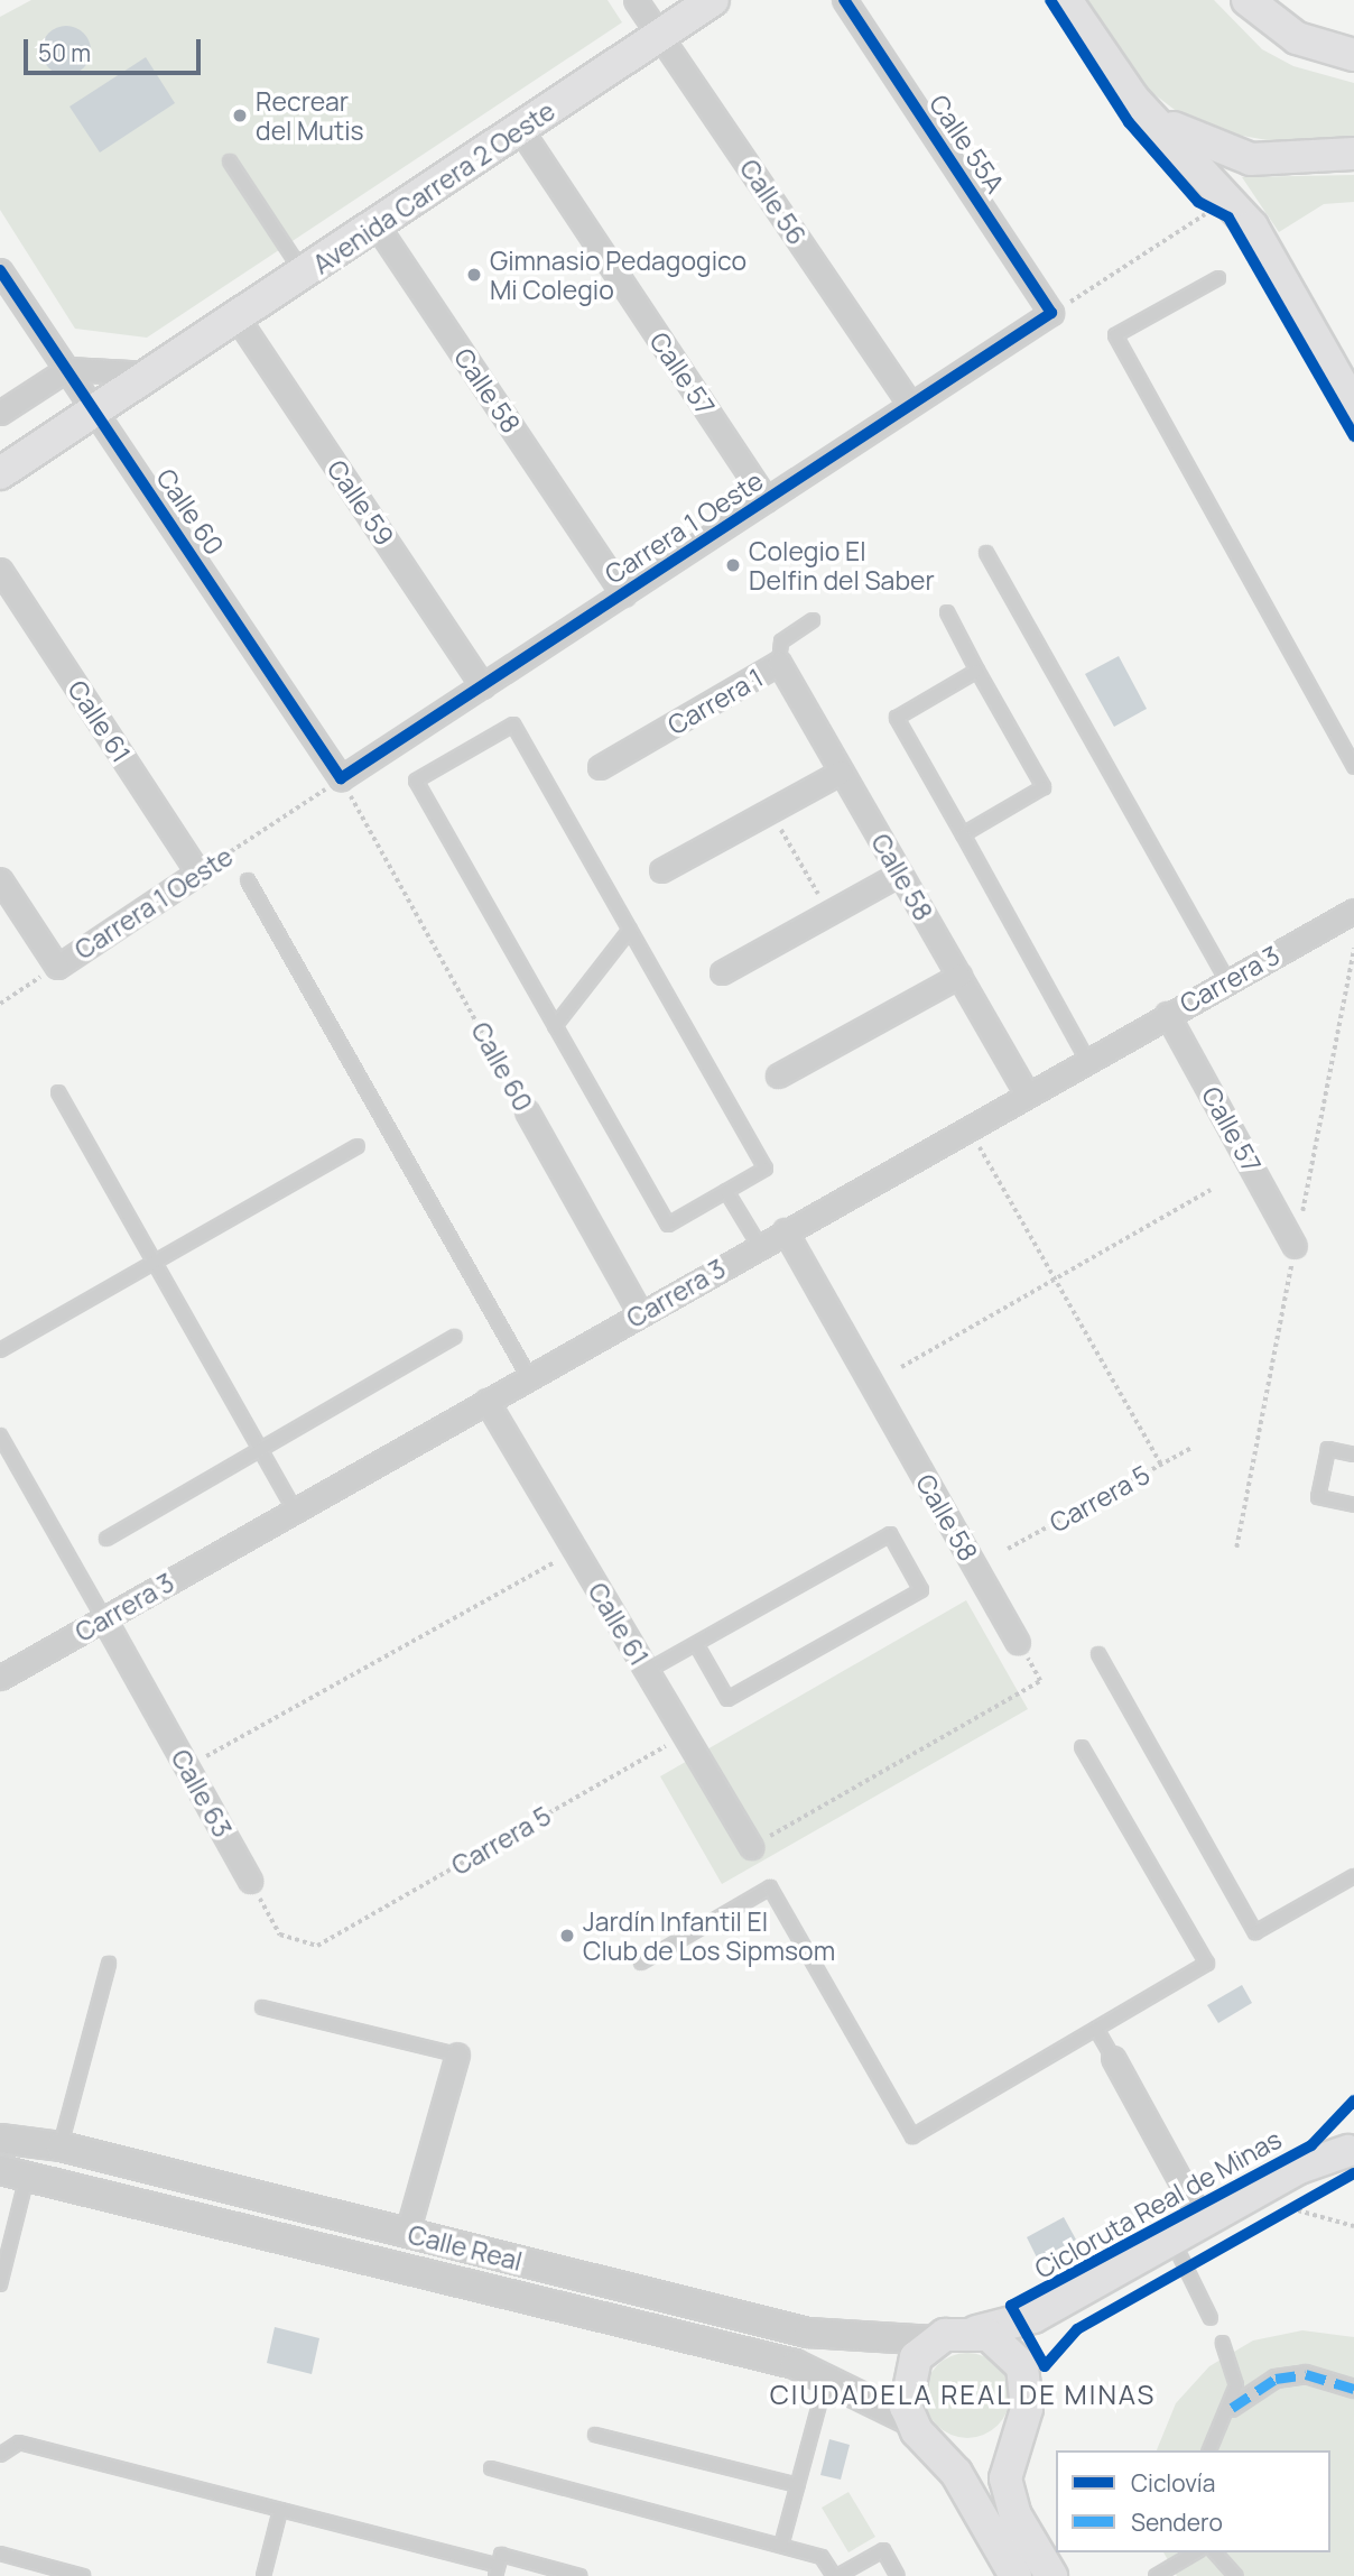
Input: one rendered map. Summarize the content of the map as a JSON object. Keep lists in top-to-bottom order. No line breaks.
{"streets":{"main road":["Avenida Carrera 2 Oeste"],"street":["Calle 55A","Calle 56","Calle 57","Calle 58","Calle 59","Calle 60","Carrera 1 Oeste","Carrera 1","Calle 61","Carrera 3","Calle 63","Calle Real"],"path":["Carrera 5"],"cycle path":["Cicloruta Real de Minas"]},"crossings":[["Calle 55A","Carrera 1 Oeste"],["Avenida Carrera 2 Oeste","Calle 56"],["Avenida Carrera 2 Oeste","Calle 57"],["Avenida Carrera 2 Oeste","Calle 58"],["Avenida Carrera 2 Oeste","Calle 59"],["Avenida Carrera 2 Oeste","Calle 60"],["Calle 56","Carrera 1 Oeste"],["Calle 57","Carrera 1 Oeste"],["Calle 57","Carrera 3"],["Calle 58","Carrera 1 Oeste"],["Calle 58","Carrera 1"],["Calle 58","Carrera 3"],["Calle 59","Carrera 1 Oeste"],["Calle 60","Carrera 1 Oeste"],["Calle 60","Carrera 3"],["Carrera 1 Oeste","Calle 61"],["Calle 61","Carrera 3"],["Calle 61","Carrera 5"],["Carrera 3","Calle 63"],["Carrera 5","Calle 63"]],"districts":["CIUDADELA REAL DE MINAS"],"places":["Recrear del Mutis","Gimnasio Pedagogico Mi Colegio","Colegio El Delfin del Saber","Jardín Infantil El Club de Los Sipmsom"],"legend":["Ciclovía","Sendero"],"scale_bar":"50 m"}
